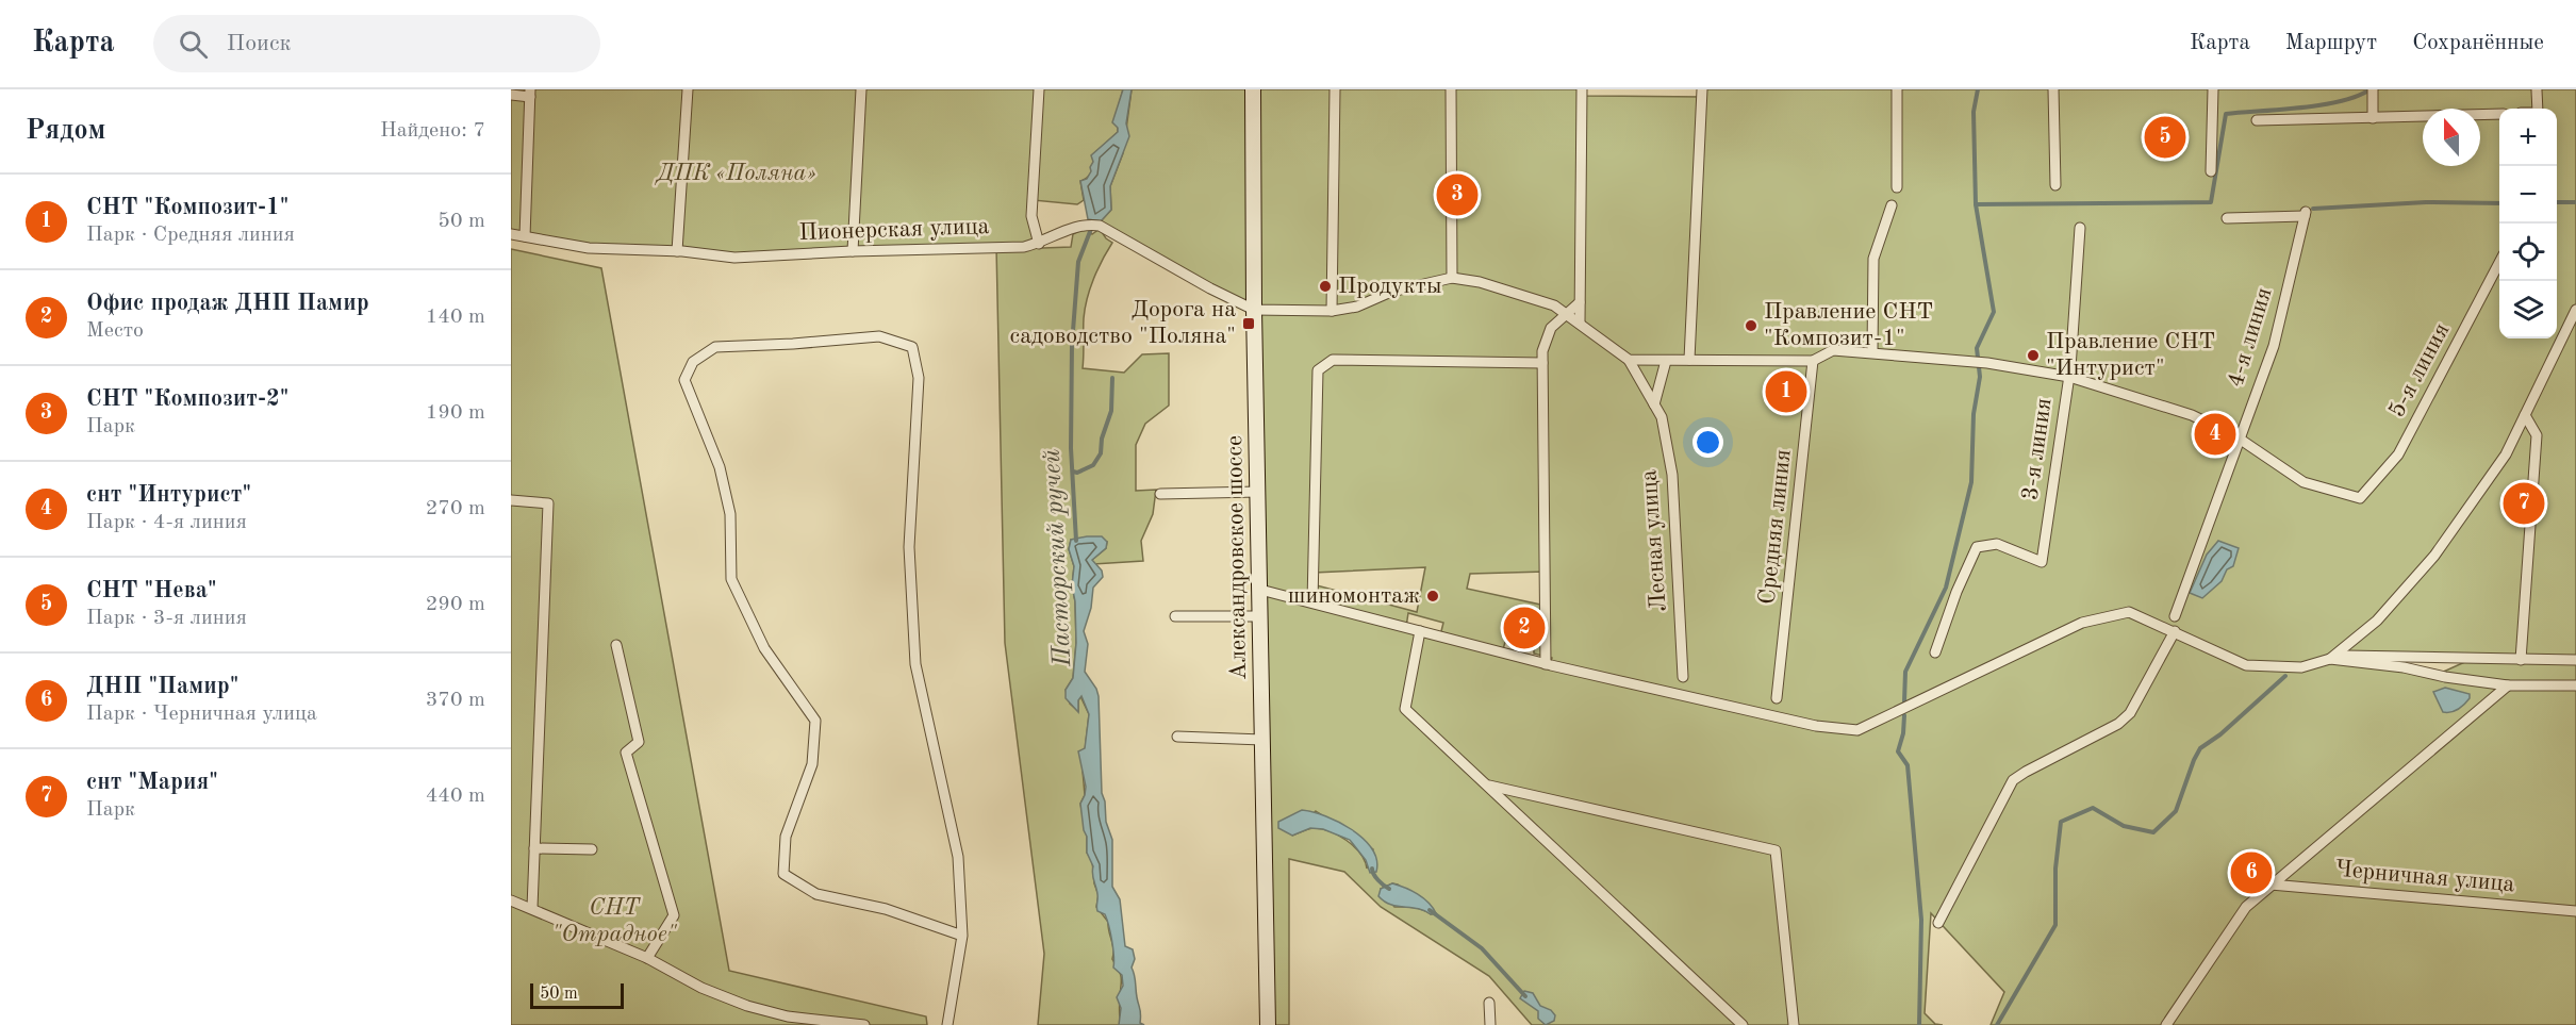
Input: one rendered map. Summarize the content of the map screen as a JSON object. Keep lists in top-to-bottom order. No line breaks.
{"streets":{"street":["Пионерская улица","4-я линия","5-я линия","3-я линия","Средняя линия","Лесная улица","Александровское шоссе","Черничная улица"]},"crossings":[["Пионерская улица","Александровское шоссе"],["4-я линия","5-я линия"]],"water":["Пасторский ручей"],"parks":["ДПК «Поляна»","СНТ \"Отрадное\""],"places":{"other":["Продукты","Правление СНТ \"Композит-1\"","Правление СНТ \"Интурист\"","шиномонтаж"],"transit":["Дорога на садоводство \"Поляна\""]},"scale_bar":"50 m","north":"top","page":{"header":"Карта","search":"Поиск","nav":["Карта","Маршрут","Сохранённые"],"heading":["Рядом","Найдено: 7"],"map_buttons":["+","−"],"pins":["5","3","1","4","7","2","6"],"list":[{"mark":"1","name":"СНТ \"Композит-1\"","note":"Парк · Средняя линия","value":"50 m"},{"mark":"2","name":"Офис продаж ДНП Памир","note":"Место","value":"140 m"},{"mark":"3","name":"СНТ \"Композит-2\"","note":"Парк","value":"190 m"},{"mark":"4","name":"снт \"Интурист\"","note":"Парк · 4-я линия","value":"270 m"},{"mark":"5","name":"СНТ \"Нева\"","note":"Парк · 3-я линия","value":"290 m"},{"mark":"6","name":"ДНП \"Памир\"","note":"Парк · Черничная улица","value":"370 m"},{"mark":"7","name":"снт \"Мария\"","note":"Парк","value":"440 m"}],"scale":"50 m"}}
